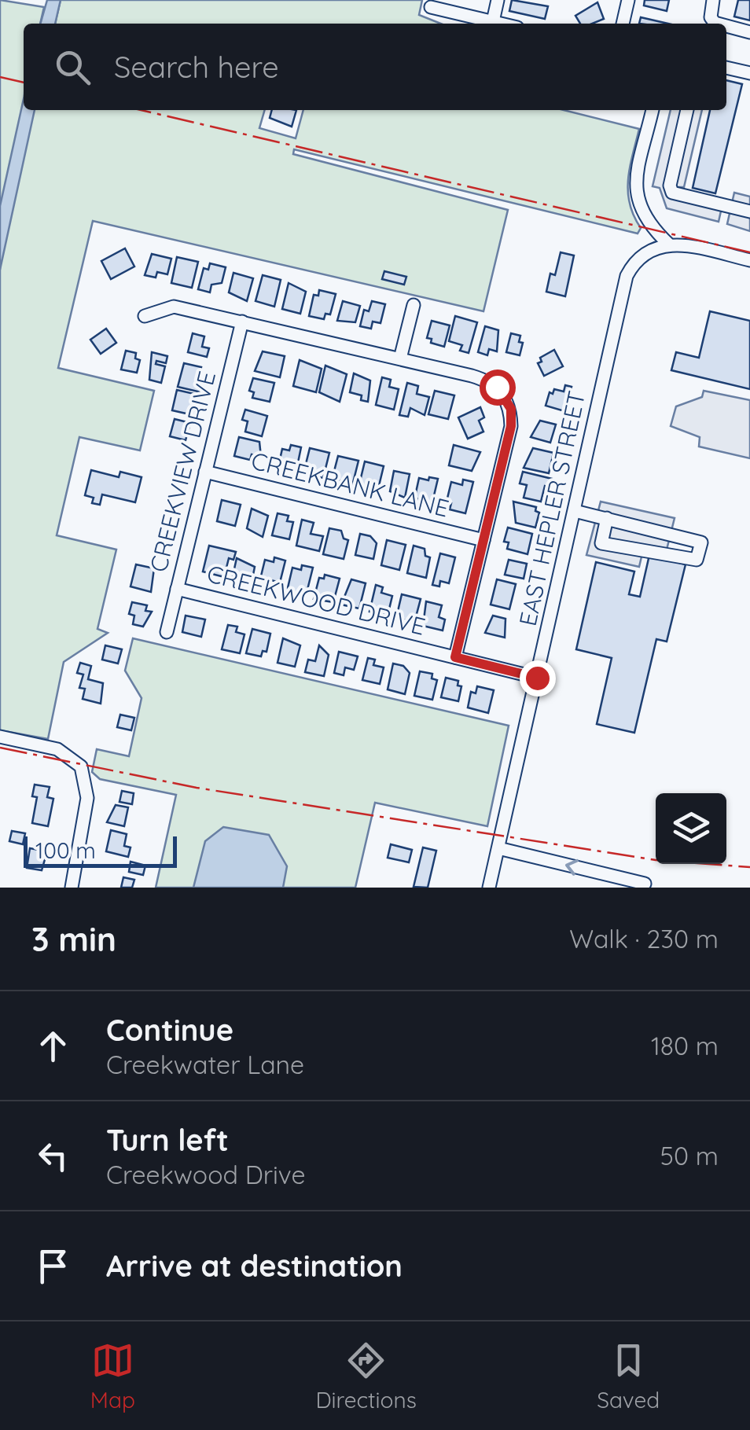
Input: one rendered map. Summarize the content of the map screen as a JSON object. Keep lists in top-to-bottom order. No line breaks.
{"streets":{"street":["CREEKVIEW DRIVE","CREEKBANK LANE","EAST HEPLER STREET","CREEKWOOD DRIVE"]},"crossings":[["CREEKVIEW DRIVE","CREEKBANK LANE"],["CREEKVIEW DRIVE","CREEKWOOD DRIVE"],["EAST HEPLER STREET","CREEKWOOD DRIVE"]],"scale_bar":"100 m","page":{"search":"Search here","scale":"100 m","heading":["3 min","Walk · 230 m"],"list":[["Continue","Creekwater Lane","180 m"],["Turn left","Creekwood Drive","50 m"],"Arrive at destination"],"nav":["Map","Directions","Saved"]}}
